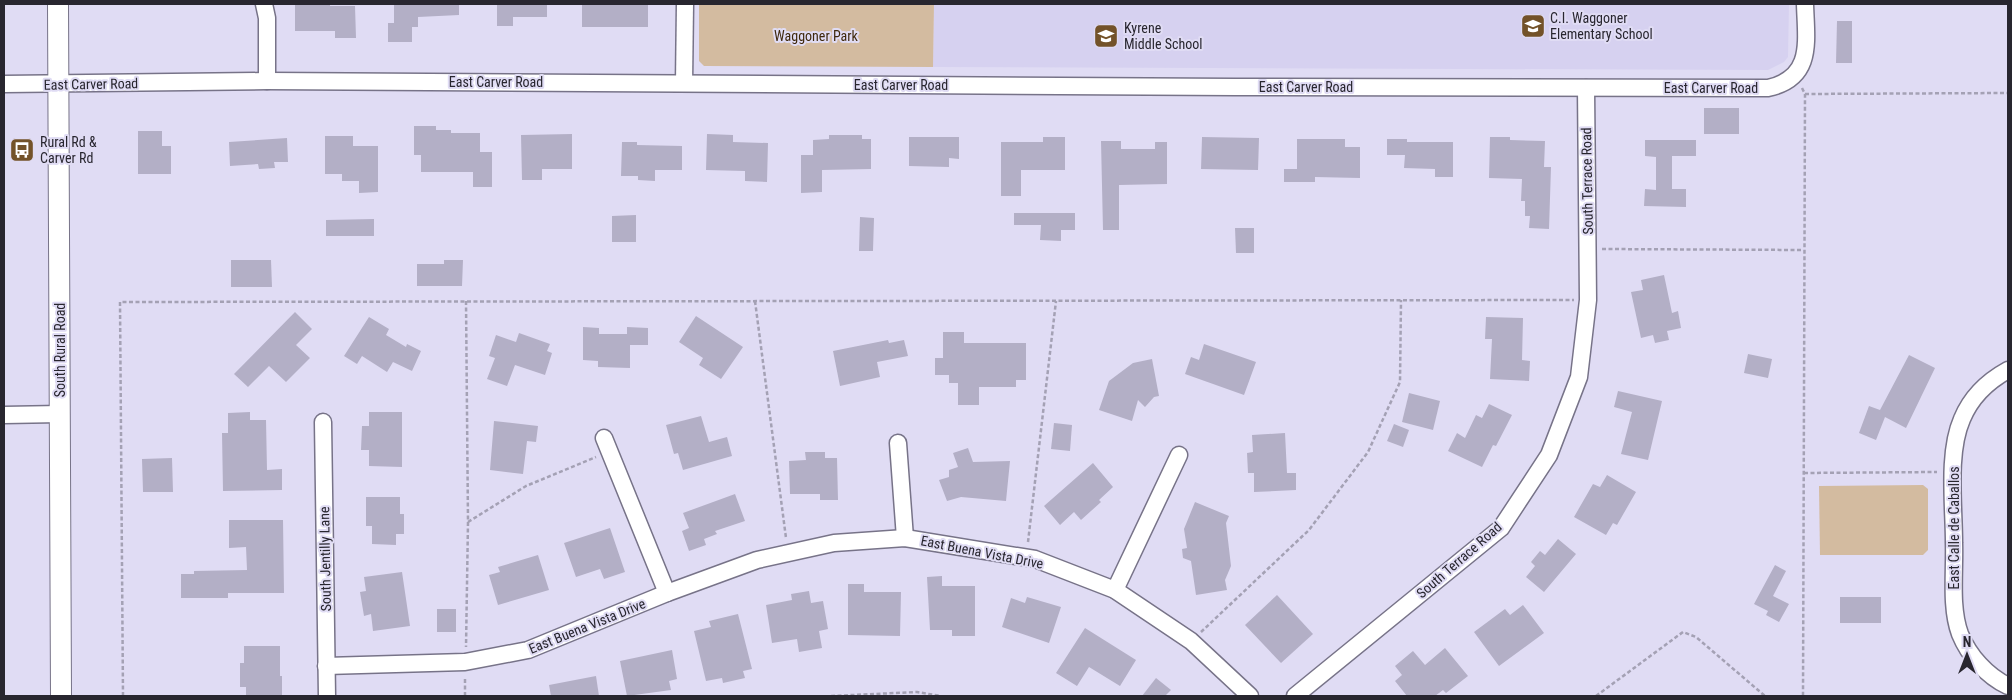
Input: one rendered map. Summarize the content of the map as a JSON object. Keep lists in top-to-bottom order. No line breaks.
{"streets":{"main road":["South Rural Road"],"street":["East Carver Road","South Terrace Road","East Calle de Caballos","East Buena Vista Drive","South Jentilly Lane"]},"crossings":[["East Carver Road","South Terrace Road"],["East Carver Road","South Rural Road"],["East Buena Vista Drive","South Jentilly Lane"]],"parks":["Waggoner Park"],"places":{"school or university":["C.I. Waggoner Elementary School","Kyrene Middle School"],"bus stop":["Rural Rd & Carver Rd"]},"north":"top"}
